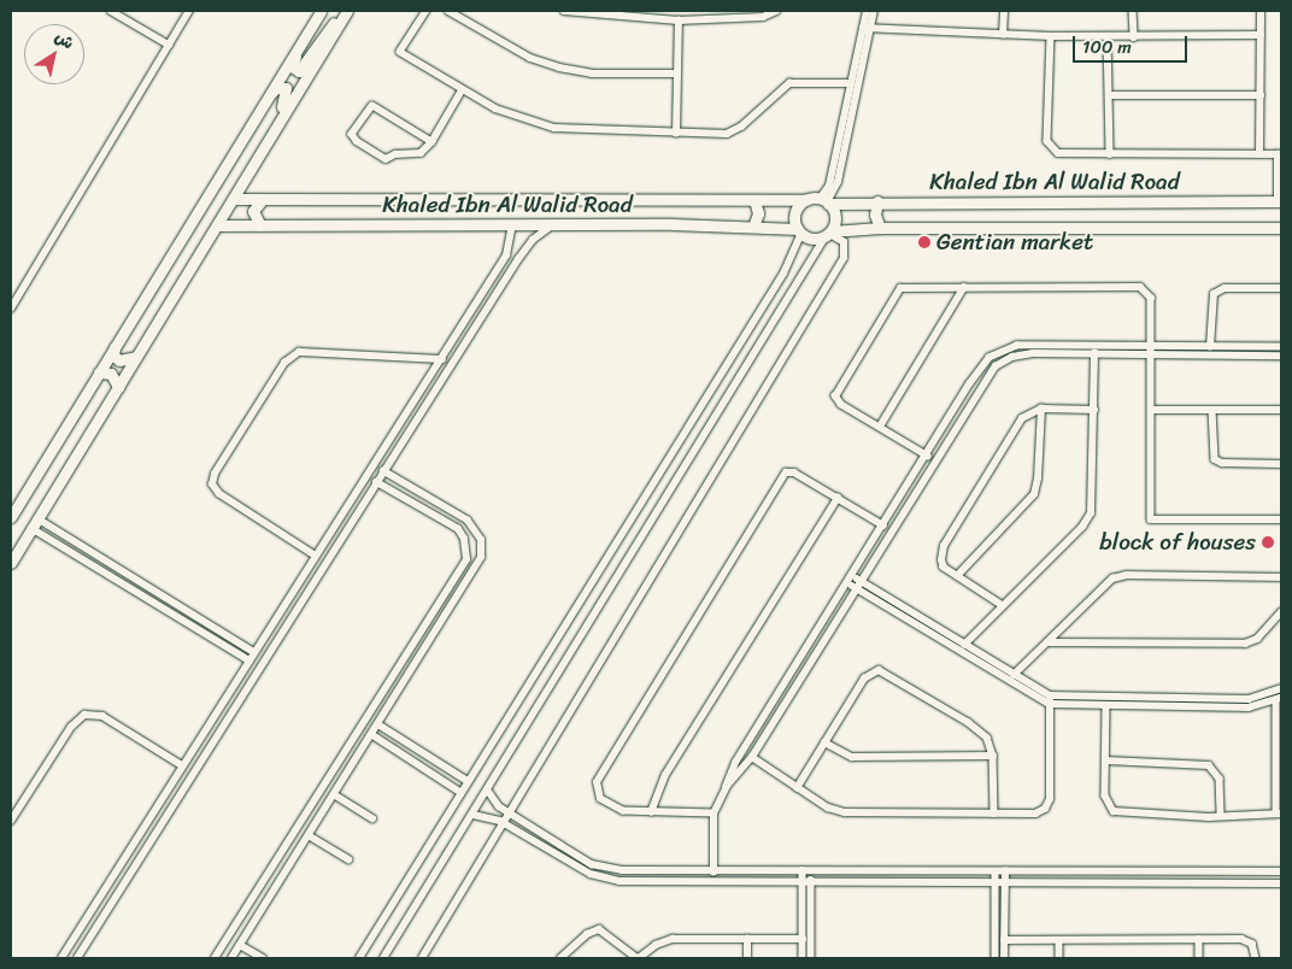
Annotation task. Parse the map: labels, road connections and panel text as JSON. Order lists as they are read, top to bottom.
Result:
{
  "streets": {
    "street": ["Khaled Ibn Al Walid Road"]
  },
  "places": ["Gentian market", "block of houses"],
  "scale_bar": "100 m",
  "north": "top right"
}
